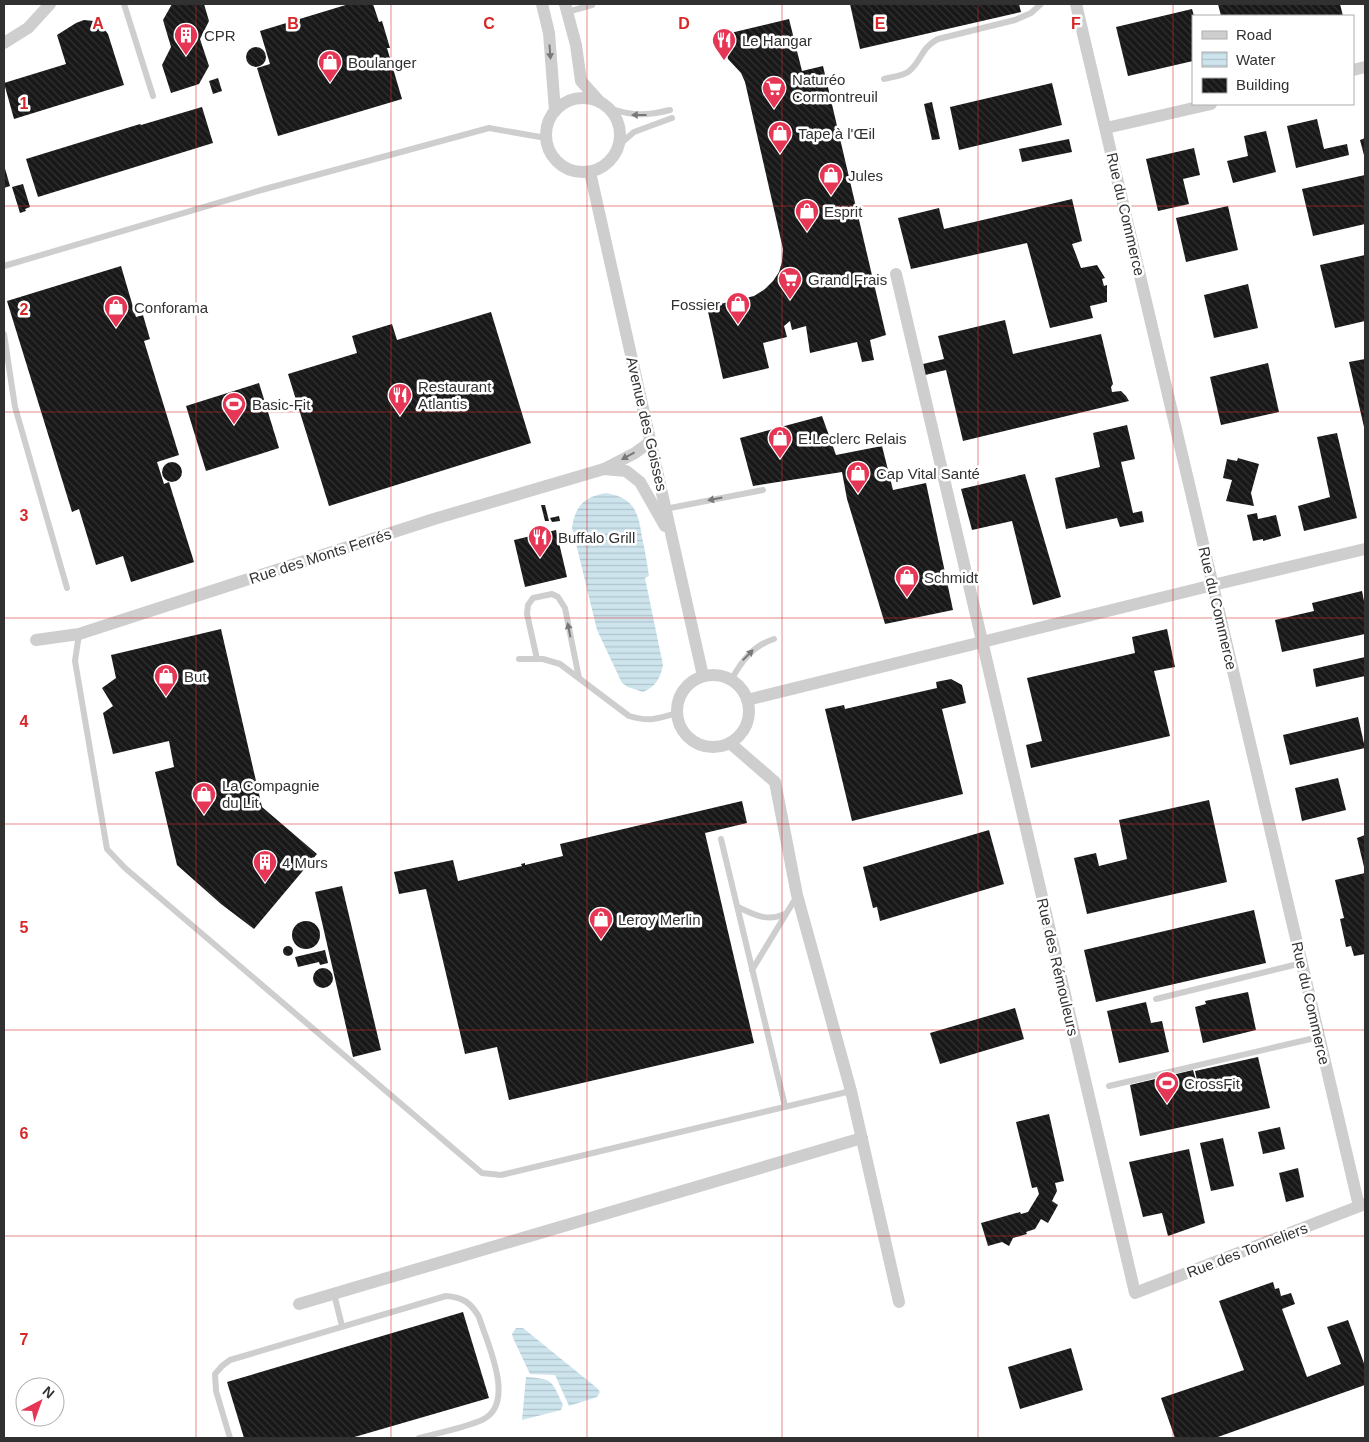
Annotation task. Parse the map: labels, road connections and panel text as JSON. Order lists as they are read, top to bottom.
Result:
{
  "streets": {
    "street": [
      "Rue du Commerce",
      "Avenue des Goisses",
      "Rue des Monts Ferrés",
      "Rue des Rémouleurs",
      "Rue des Tonneliers"
    ]
  },
  "crossings": [
    ["Rue du Commerce", "Rue des Tonneliers"],
    ["Avenue des Goisses", "Rue des Monts Ferrés"],
    ["Rue des Rémouleurs", "Rue des Tonneliers"]
  ],
  "places": {
    "building": ["CPR", "4 Murs"],
    "restaurant": ["Le Hangar", "Restaurant Atlantis", "Buffalo Grill"],
    "shop": [
      "Boulanger",
      "Tape à l'Œil",
      "Jules",
      "Esprit",
      "Fossier",
      "Conforama",
      "E.Leclerc Relais",
      "Cap Vital Santé",
      "Schmidt",
      "But",
      "La Compagnie du Lit",
      "Leroy Merlin"
    ],
    "supermarket": ["Naturéo Cormontreuil", "Grand Frais"],
    "sports": ["Basic-Fit", "CrossFit"]
  },
  "legend": ["Road", "Water", "Building"],
  "north": "top right",
  "grid": {
    "columns": [
      "A",
      "B",
      "C",
      "D",
      "E",
      "F"
    ],
    "rows": [
      "1",
      "2",
      "3",
      "4",
      "5",
      "6",
      "7"
    ]
  }
}
